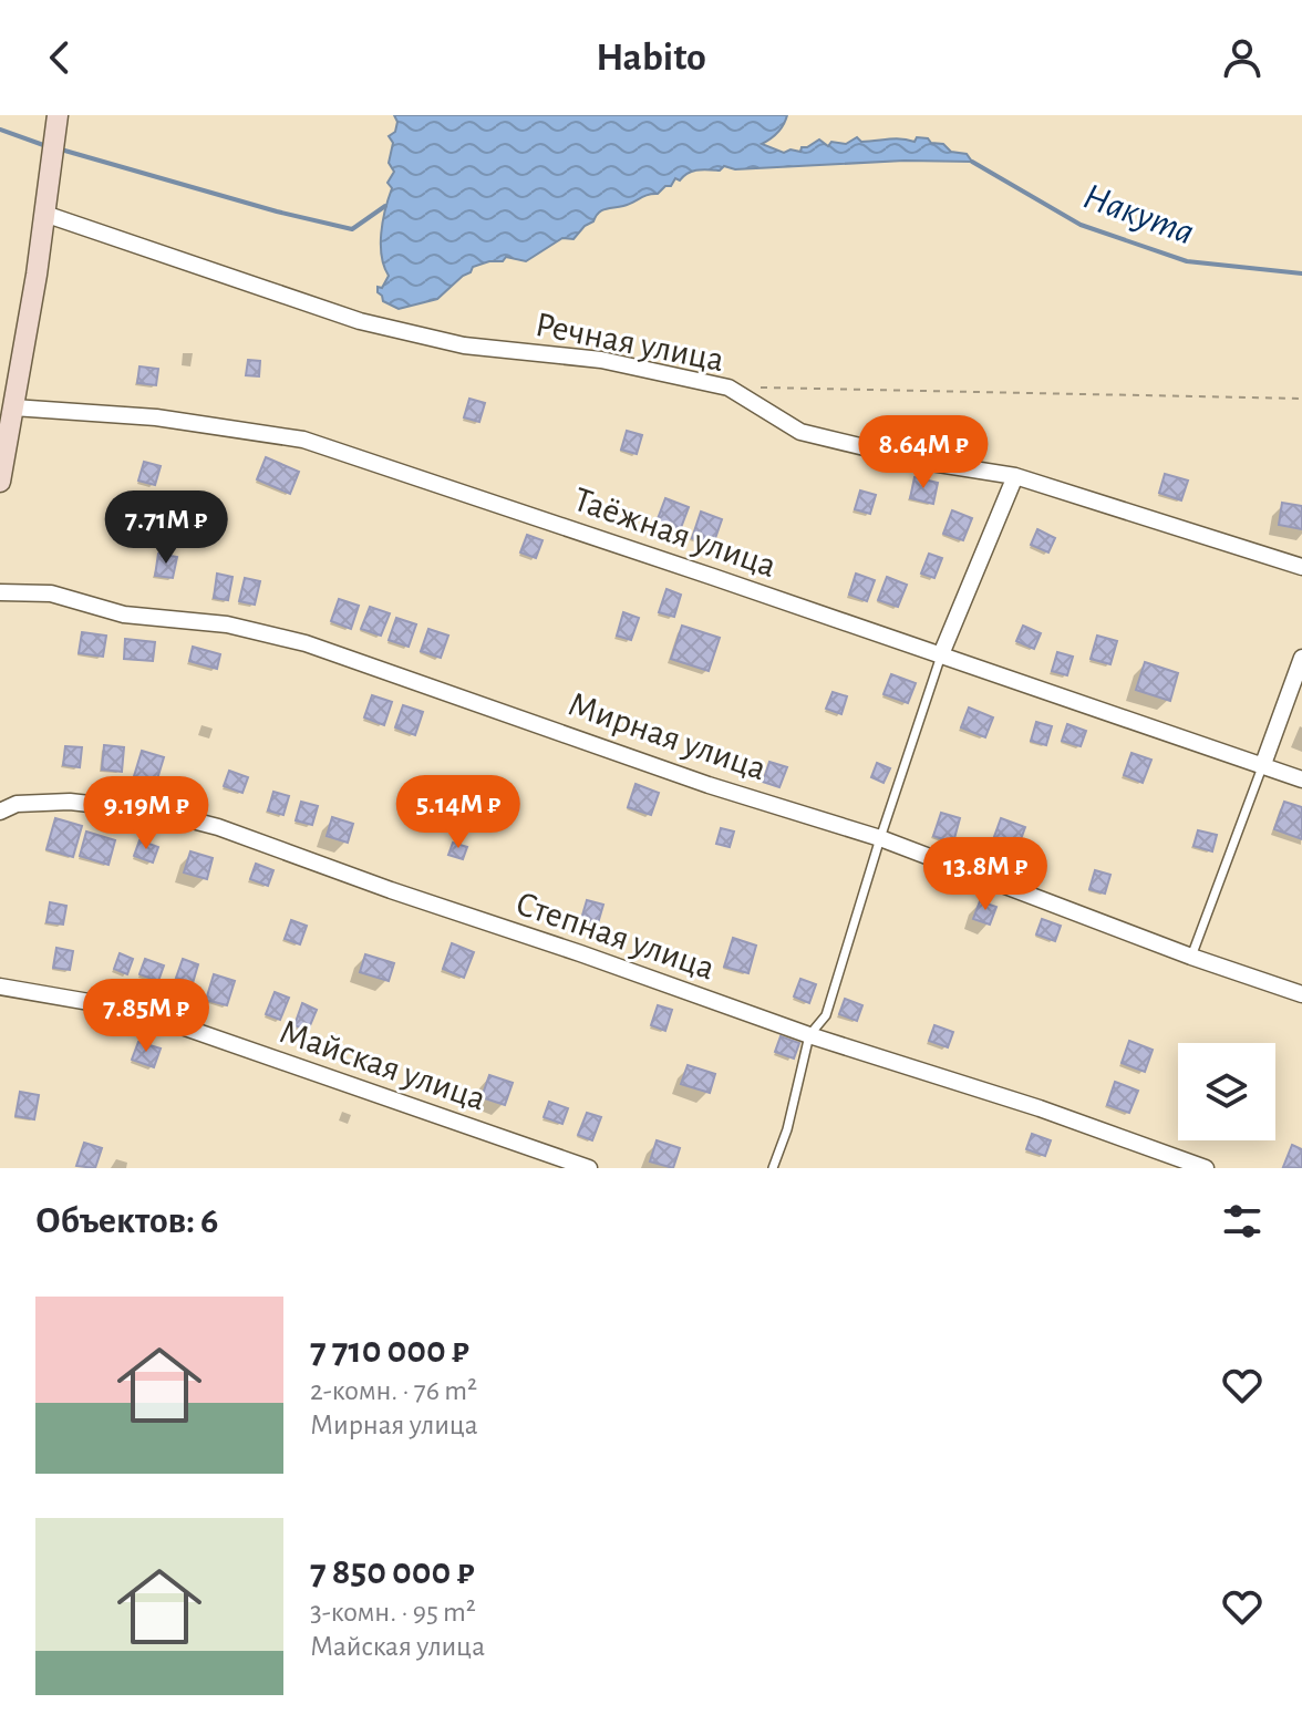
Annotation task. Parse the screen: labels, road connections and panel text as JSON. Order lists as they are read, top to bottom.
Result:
{
  "streets": {
    "street": [
      "Речная улица",
      "Таёжная улица",
      "Мирная улица",
      "Степная улица",
      "Майская улица"
    ]
  },
  "water": ["Накута"],
  "page": {
    "header": "Habito",
    "price": [
      "8.64M ₽",
      "7.71M ₽",
      "5.14M ₽",
      "9.19M ₽",
      "13.8M ₽",
      "7.85M ₽"
    ],
    "heading": "Объектов: 6",
    "list": [
      {
        "name": "7 710 000 ₽",
        "note": "2-комн. · 76 m² · Мирная улица"
      },
      {
        "name": "7 850 000 ₽",
        "note": "3-комн. · 95 m² · Майская улица"
      }
    ]
  }
}
